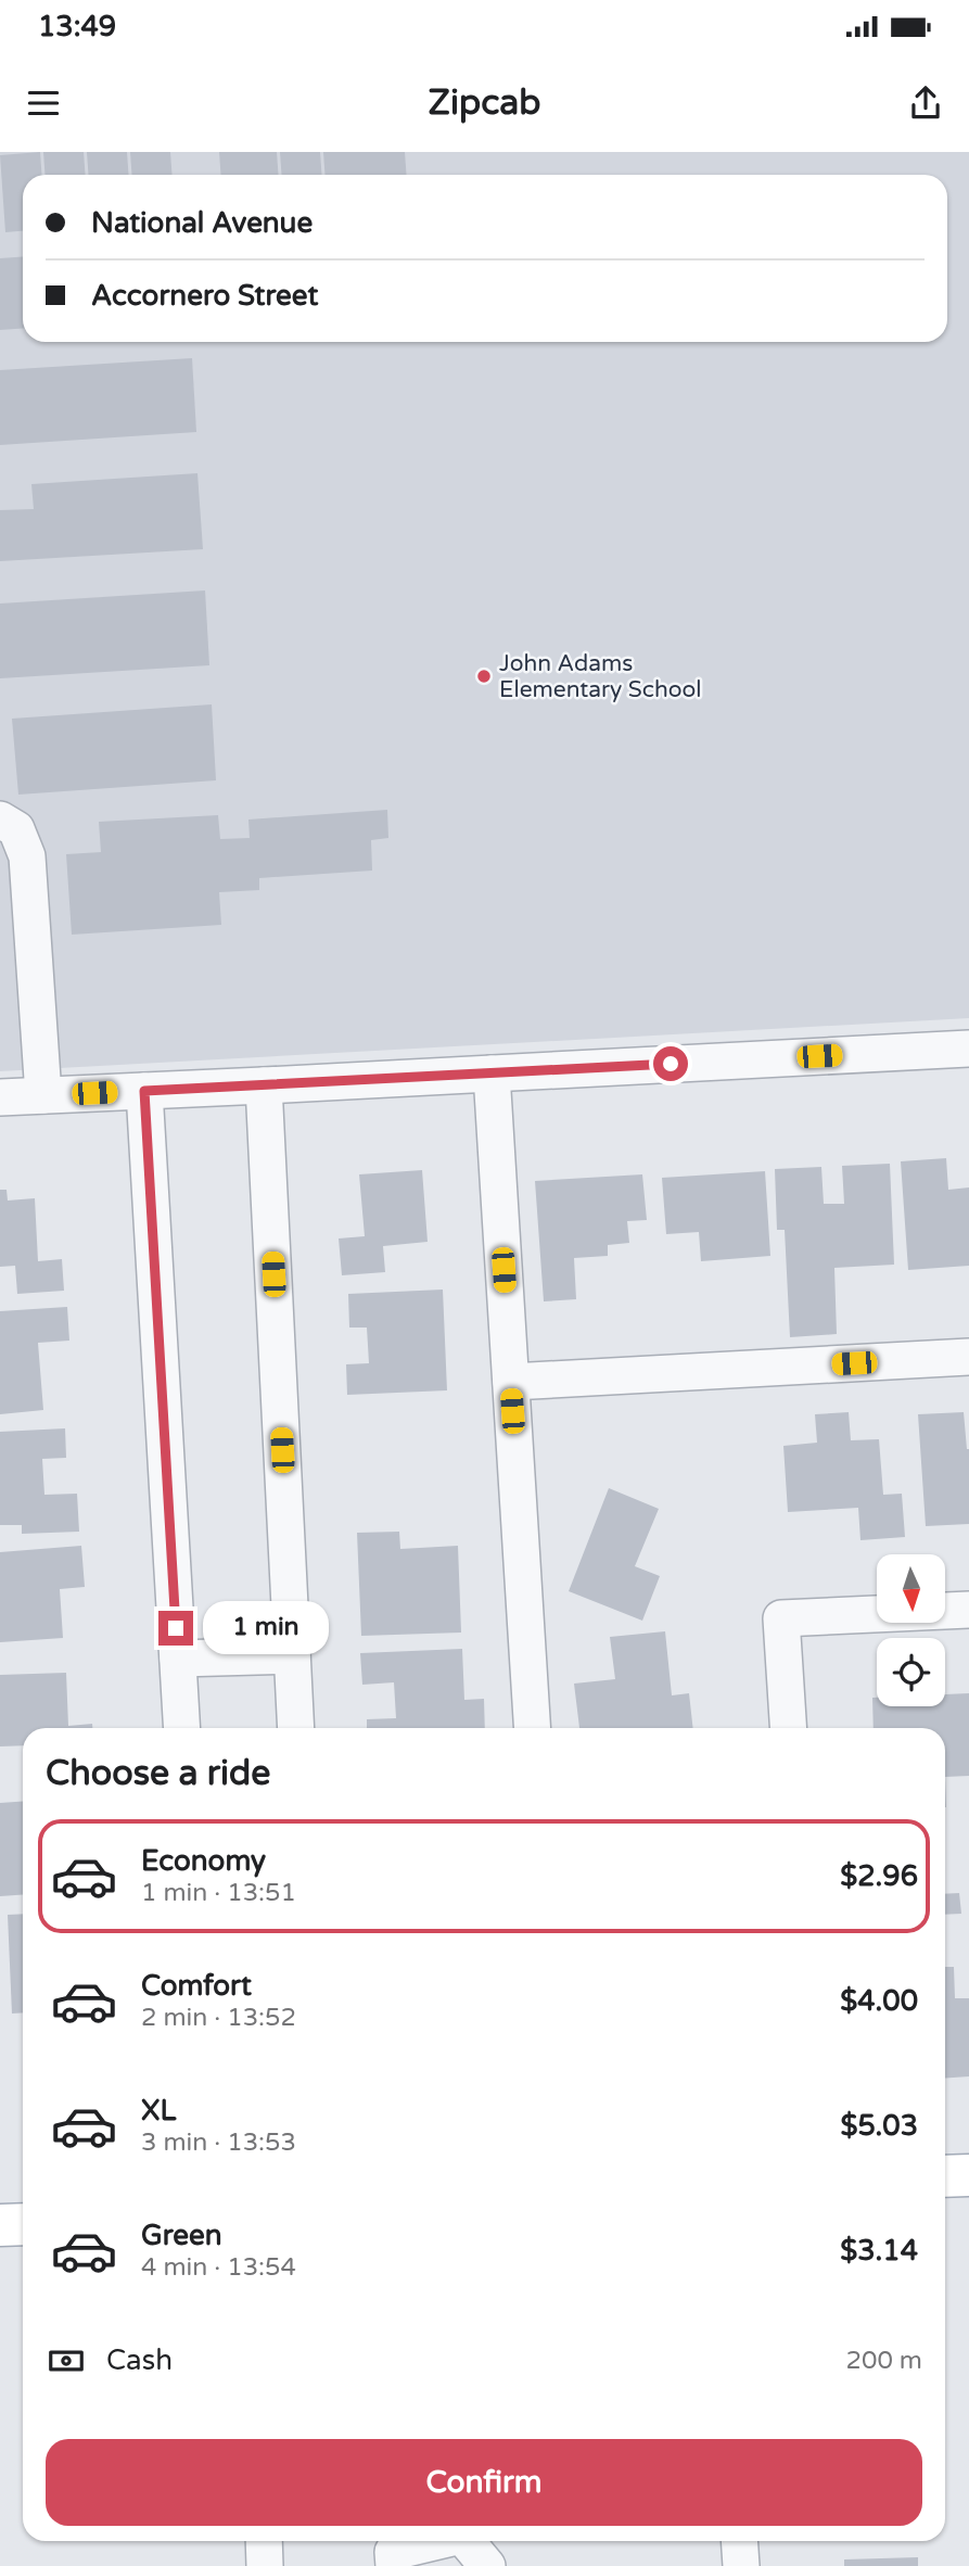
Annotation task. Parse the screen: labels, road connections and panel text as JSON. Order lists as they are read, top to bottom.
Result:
{
  "places": ["John Adams Elementary School"],
  "north": "bottom",
  "page": {
    "status": "13:49",
    "header": "Zipcab",
    "banner": ["National Avenue", "Accornero Street"],
    "bubble": "1 min",
    "heading": "Choose a ride",
    "list": [
      {
        "name": "Economy",
        "note": "1 min · 13:51",
        "value": "$2.96"
      },
      {
        "name": "Comfort",
        "note": "2 min · 13:52",
        "value": "$4.00"
      },
      {
        "name": "XL",
        "note": "3 min · 13:53",
        "value": "$5.03"
      },
      {
        "name": "Green",
        "note": "4 min · 13:54",
        "value": "$3.14"
      }
    ],
    "pay": ["Cash", "200 m"],
    "buttons": "Confirm"
  }
}
